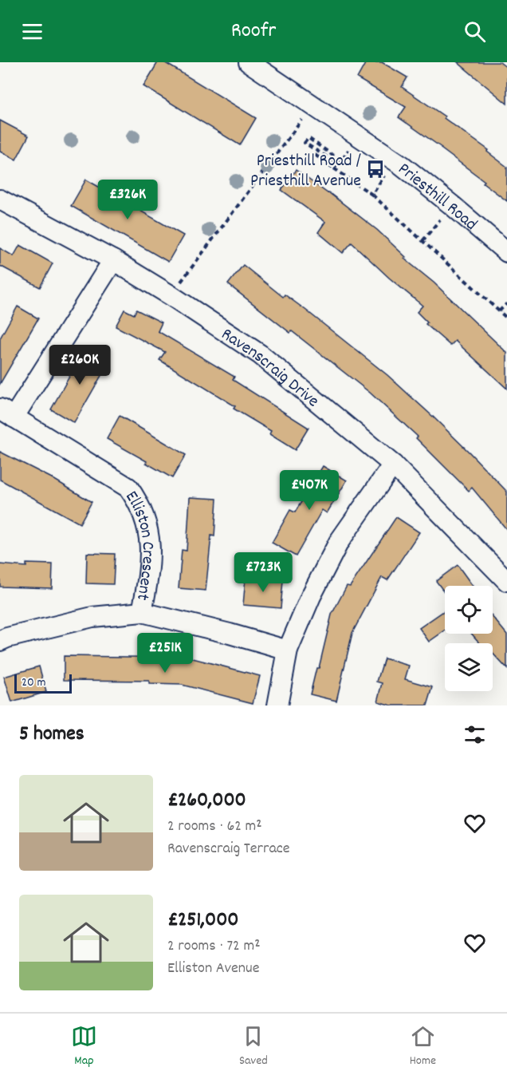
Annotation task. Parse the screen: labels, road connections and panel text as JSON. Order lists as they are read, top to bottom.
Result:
{
  "streets": {
    "street": ["Priesthill Road", "Ravenscraig Drive", "Elliston Crescent"]
  },
  "places": {
    "bus stop": ["Priesthill Road / Priesthill Avenue"]
  },
  "scale_bar": "20 m",
  "page": {
    "header": "Roofr",
    "price": [
      "£326K",
      "£260K",
      "£407K",
      "£723K",
      "£251K"
    ],
    "scale": "20 m",
    "heading": "5 homes",
    "list": [
      {
        "name": "£260,000",
        "note": "2 rooms · 62 m² · Ravenscraig Terrace"
      },
      {
        "name": "£251,000",
        "note": "2 rooms · 72 m² · Elliston Avenue"
      }
    ],
    "tabs": ["Map", "Saved", "Home"]
  }
}
